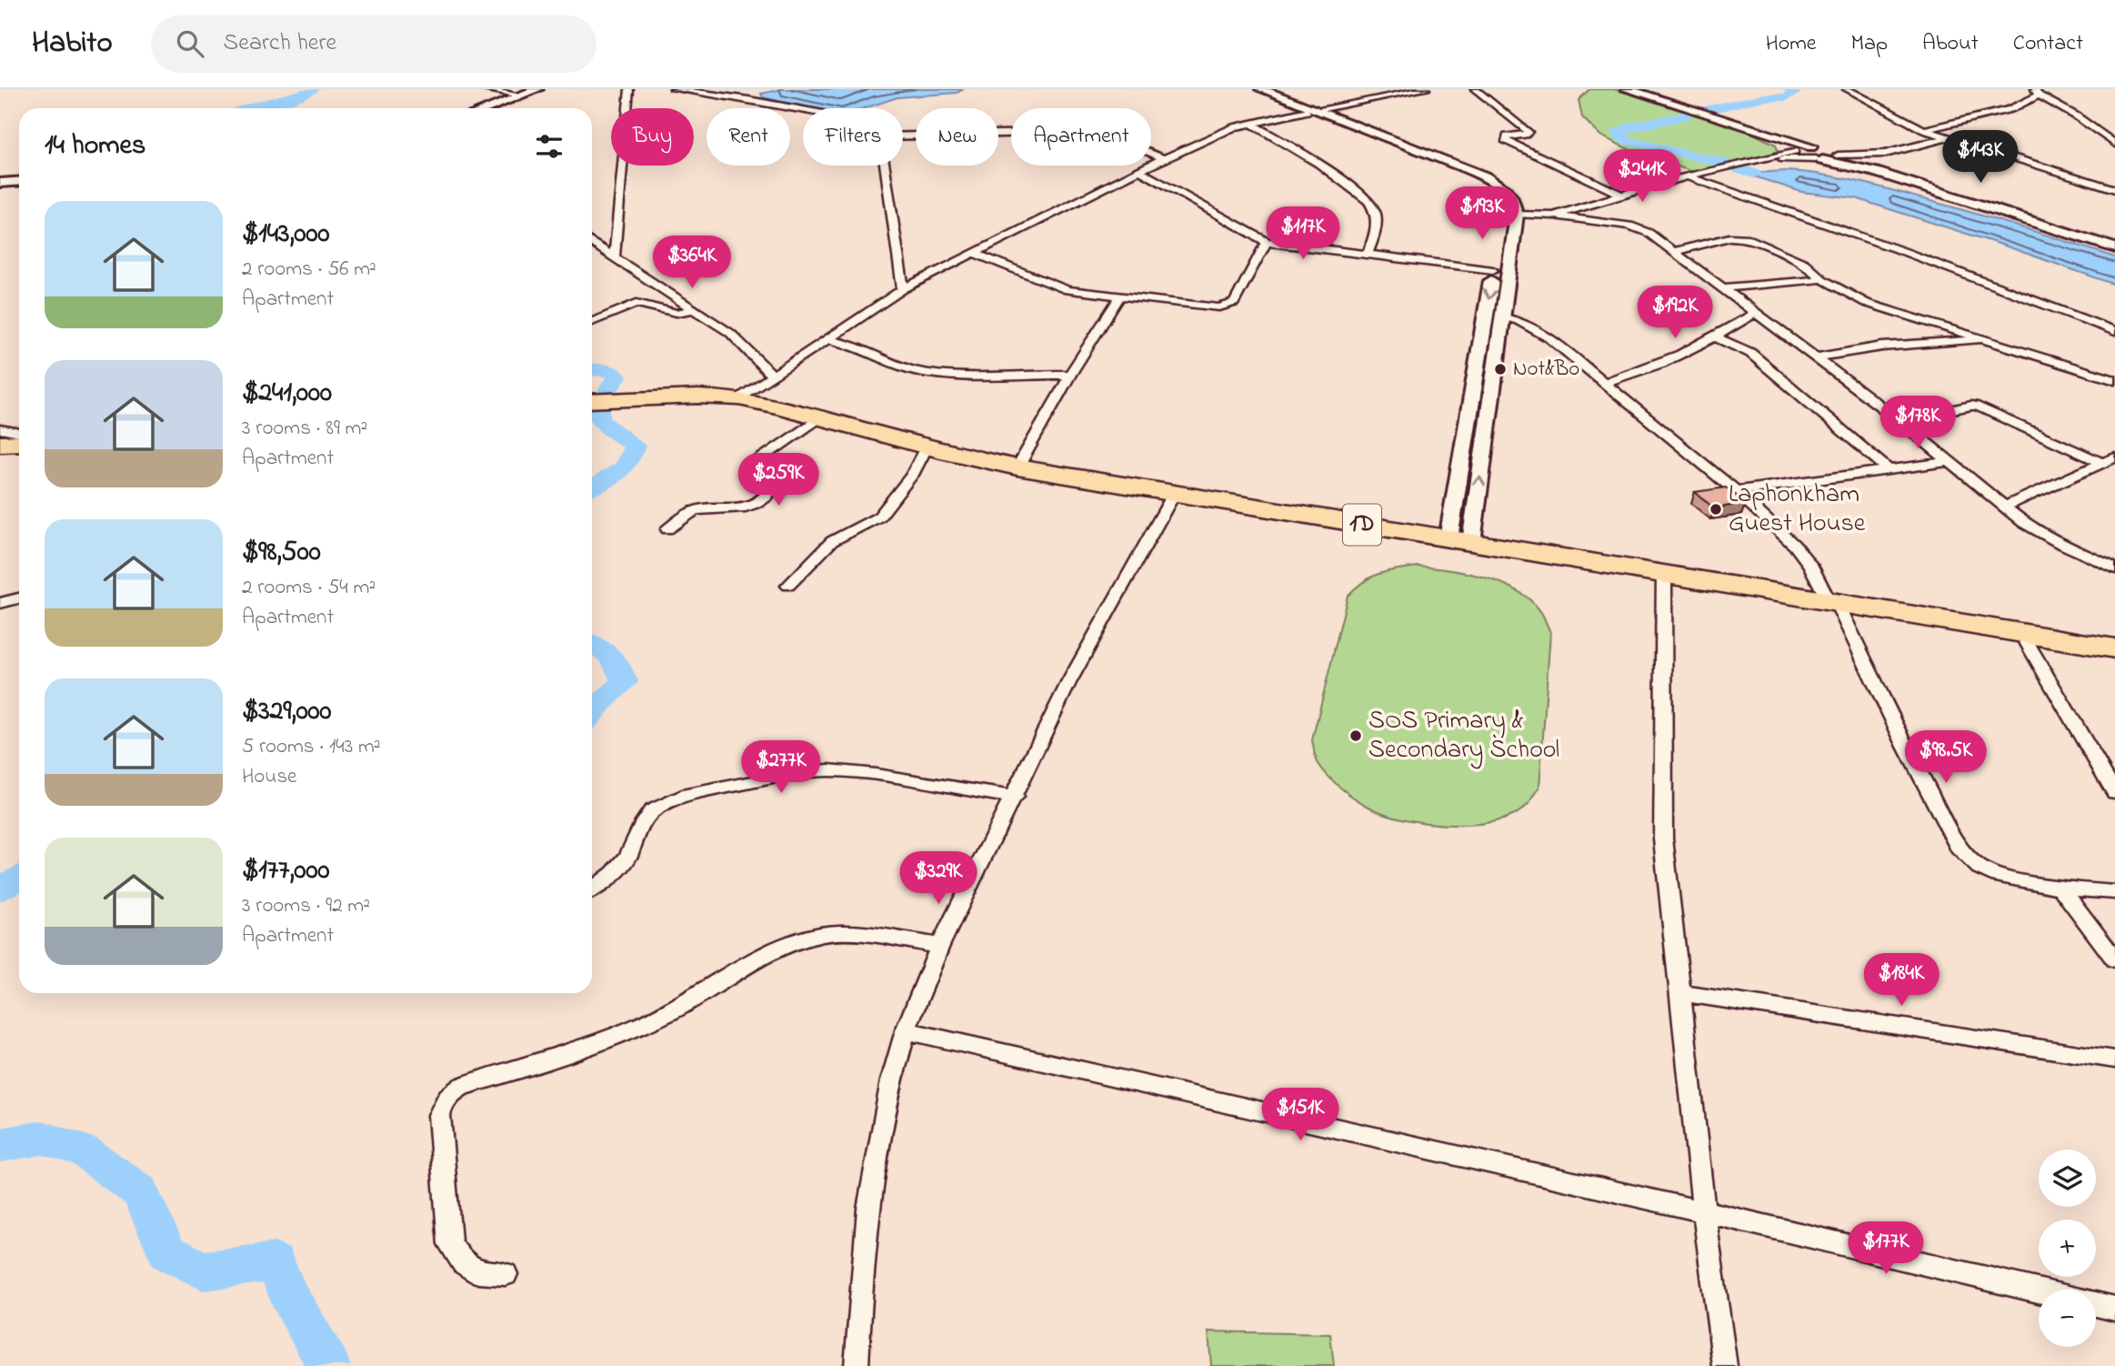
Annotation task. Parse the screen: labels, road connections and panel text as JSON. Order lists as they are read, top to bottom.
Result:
{
  "streets": {
    "highway": ["1D"]
  },
  "places": ["Not&Bo", "Laphonkham Guest House", "SOS Primary & Secondary School"],
  "page": {
    "header": "Habito",
    "search": "Search here",
    "nav": [
      "Home",
      "Map",
      "About",
      "Contact"
    ],
    "chip": [
      "Buy",
      "Rent",
      "Filters",
      "New",
      "Apartment"
    ],
    "heading": "14 homes",
    "price": [
      "$143K",
      "$241K",
      "$193K",
      "$117K",
      "$364K",
      "$192K",
      "$178K",
      "$259K",
      "$98.5K",
      "$277K",
      "$329K",
      "$184K",
      "$151K",
      "$177K"
    ],
    "list": [
      {
        "name": "$143,000",
        "note": "2 rooms · 56 m² · Apartment"
      },
      {
        "name": "$241,000",
        "note": "3 rooms · 89 m² · Apartment"
      },
      {
        "name": "$98,500",
        "note": "2 rooms · 54 m² · Apartment"
      },
      {
        "name": "$329,000",
        "note": "5 rooms · 143 m² · House"
      },
      {
        "name": "$177,000",
        "note": "3 rooms · 92 m² · Apartment"
      }
    ],
    "map_buttons": ["+", "−"]
  }
}
